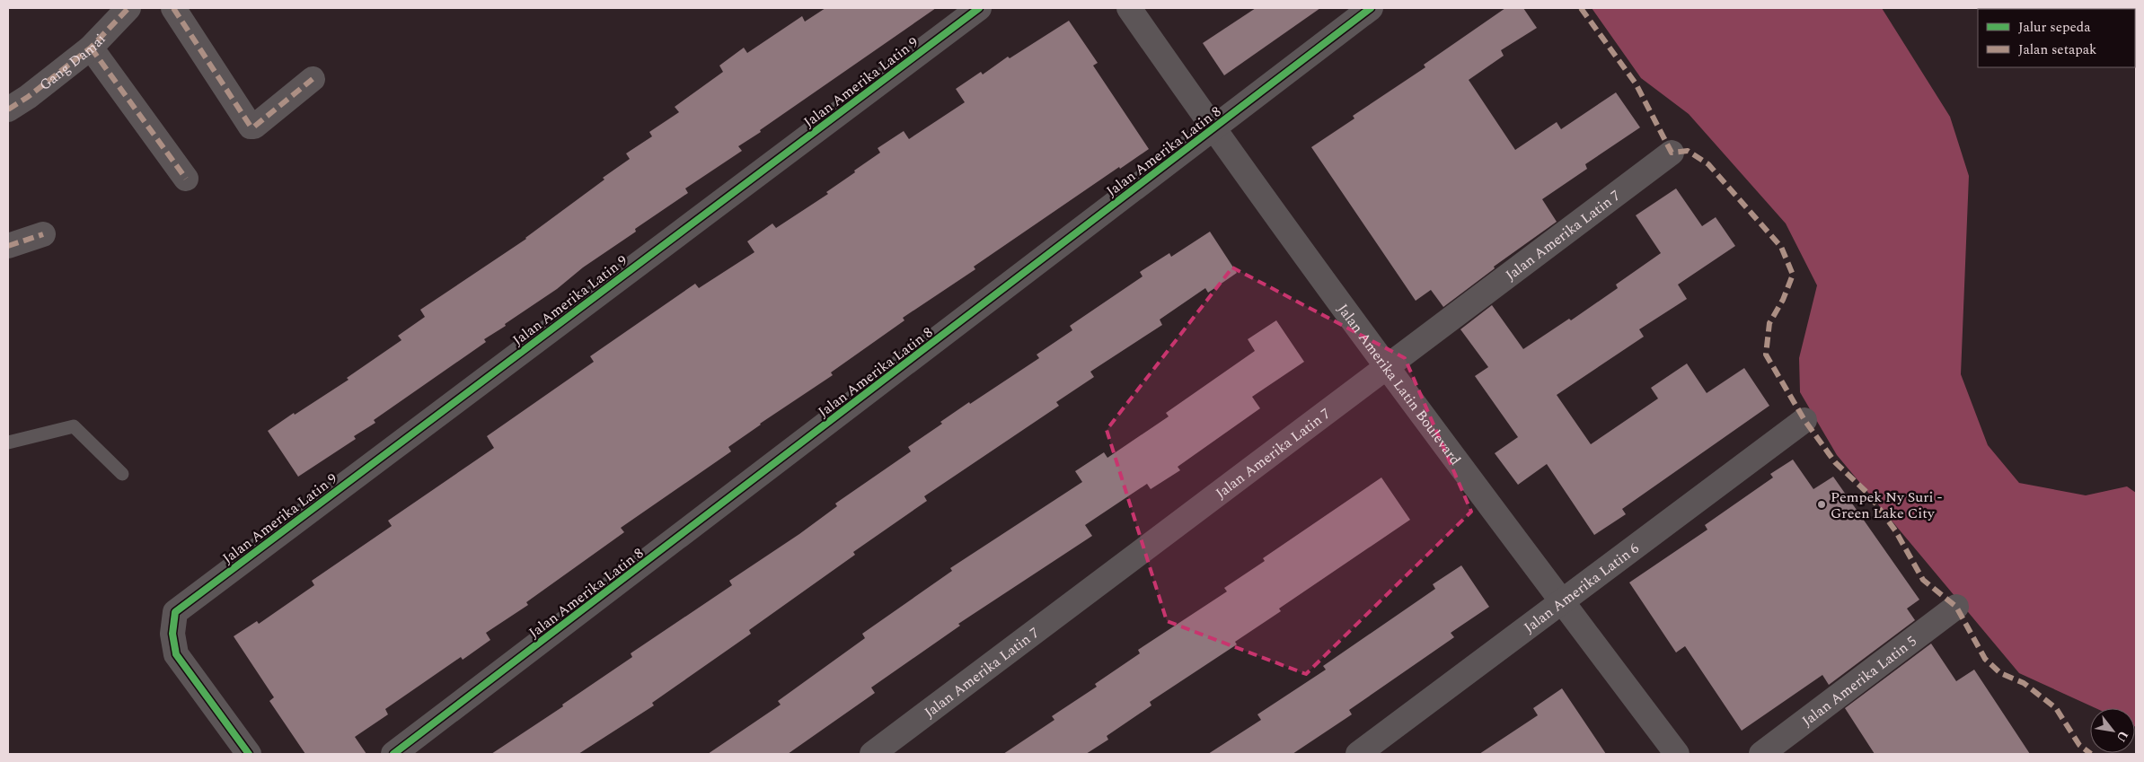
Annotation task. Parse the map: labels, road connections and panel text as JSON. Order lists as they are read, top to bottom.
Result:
{
  "streets": {
    "street": [
      "Gang Damai",
      "Jalan Amerika Latin 9",
      "Jalan Amerika Latin 8",
      "Jalan Amerika Latin 7",
      "Jalan Amerika Latin Boulevard",
      "Jalan Amerika Latin 6",
      "Jalan Amerika Latin 5"
    ]
  },
  "crossings": [
    ["Jalan Amerika Latin 8", "Jalan Amerika Latin Boulevard"],
    ["Jalan Amerika Latin 7", "Jalan Amerika Latin Boulevard"],
    ["Jalan Amerika Latin Boulevard", "Jalan Amerika Latin 6"]
  ],
  "places": ["Pempek Ny Suri - Green Lake City"],
  "legend": ["Jalur sepeda", "Jalan setapak"],
  "north": "bottom right"
}
